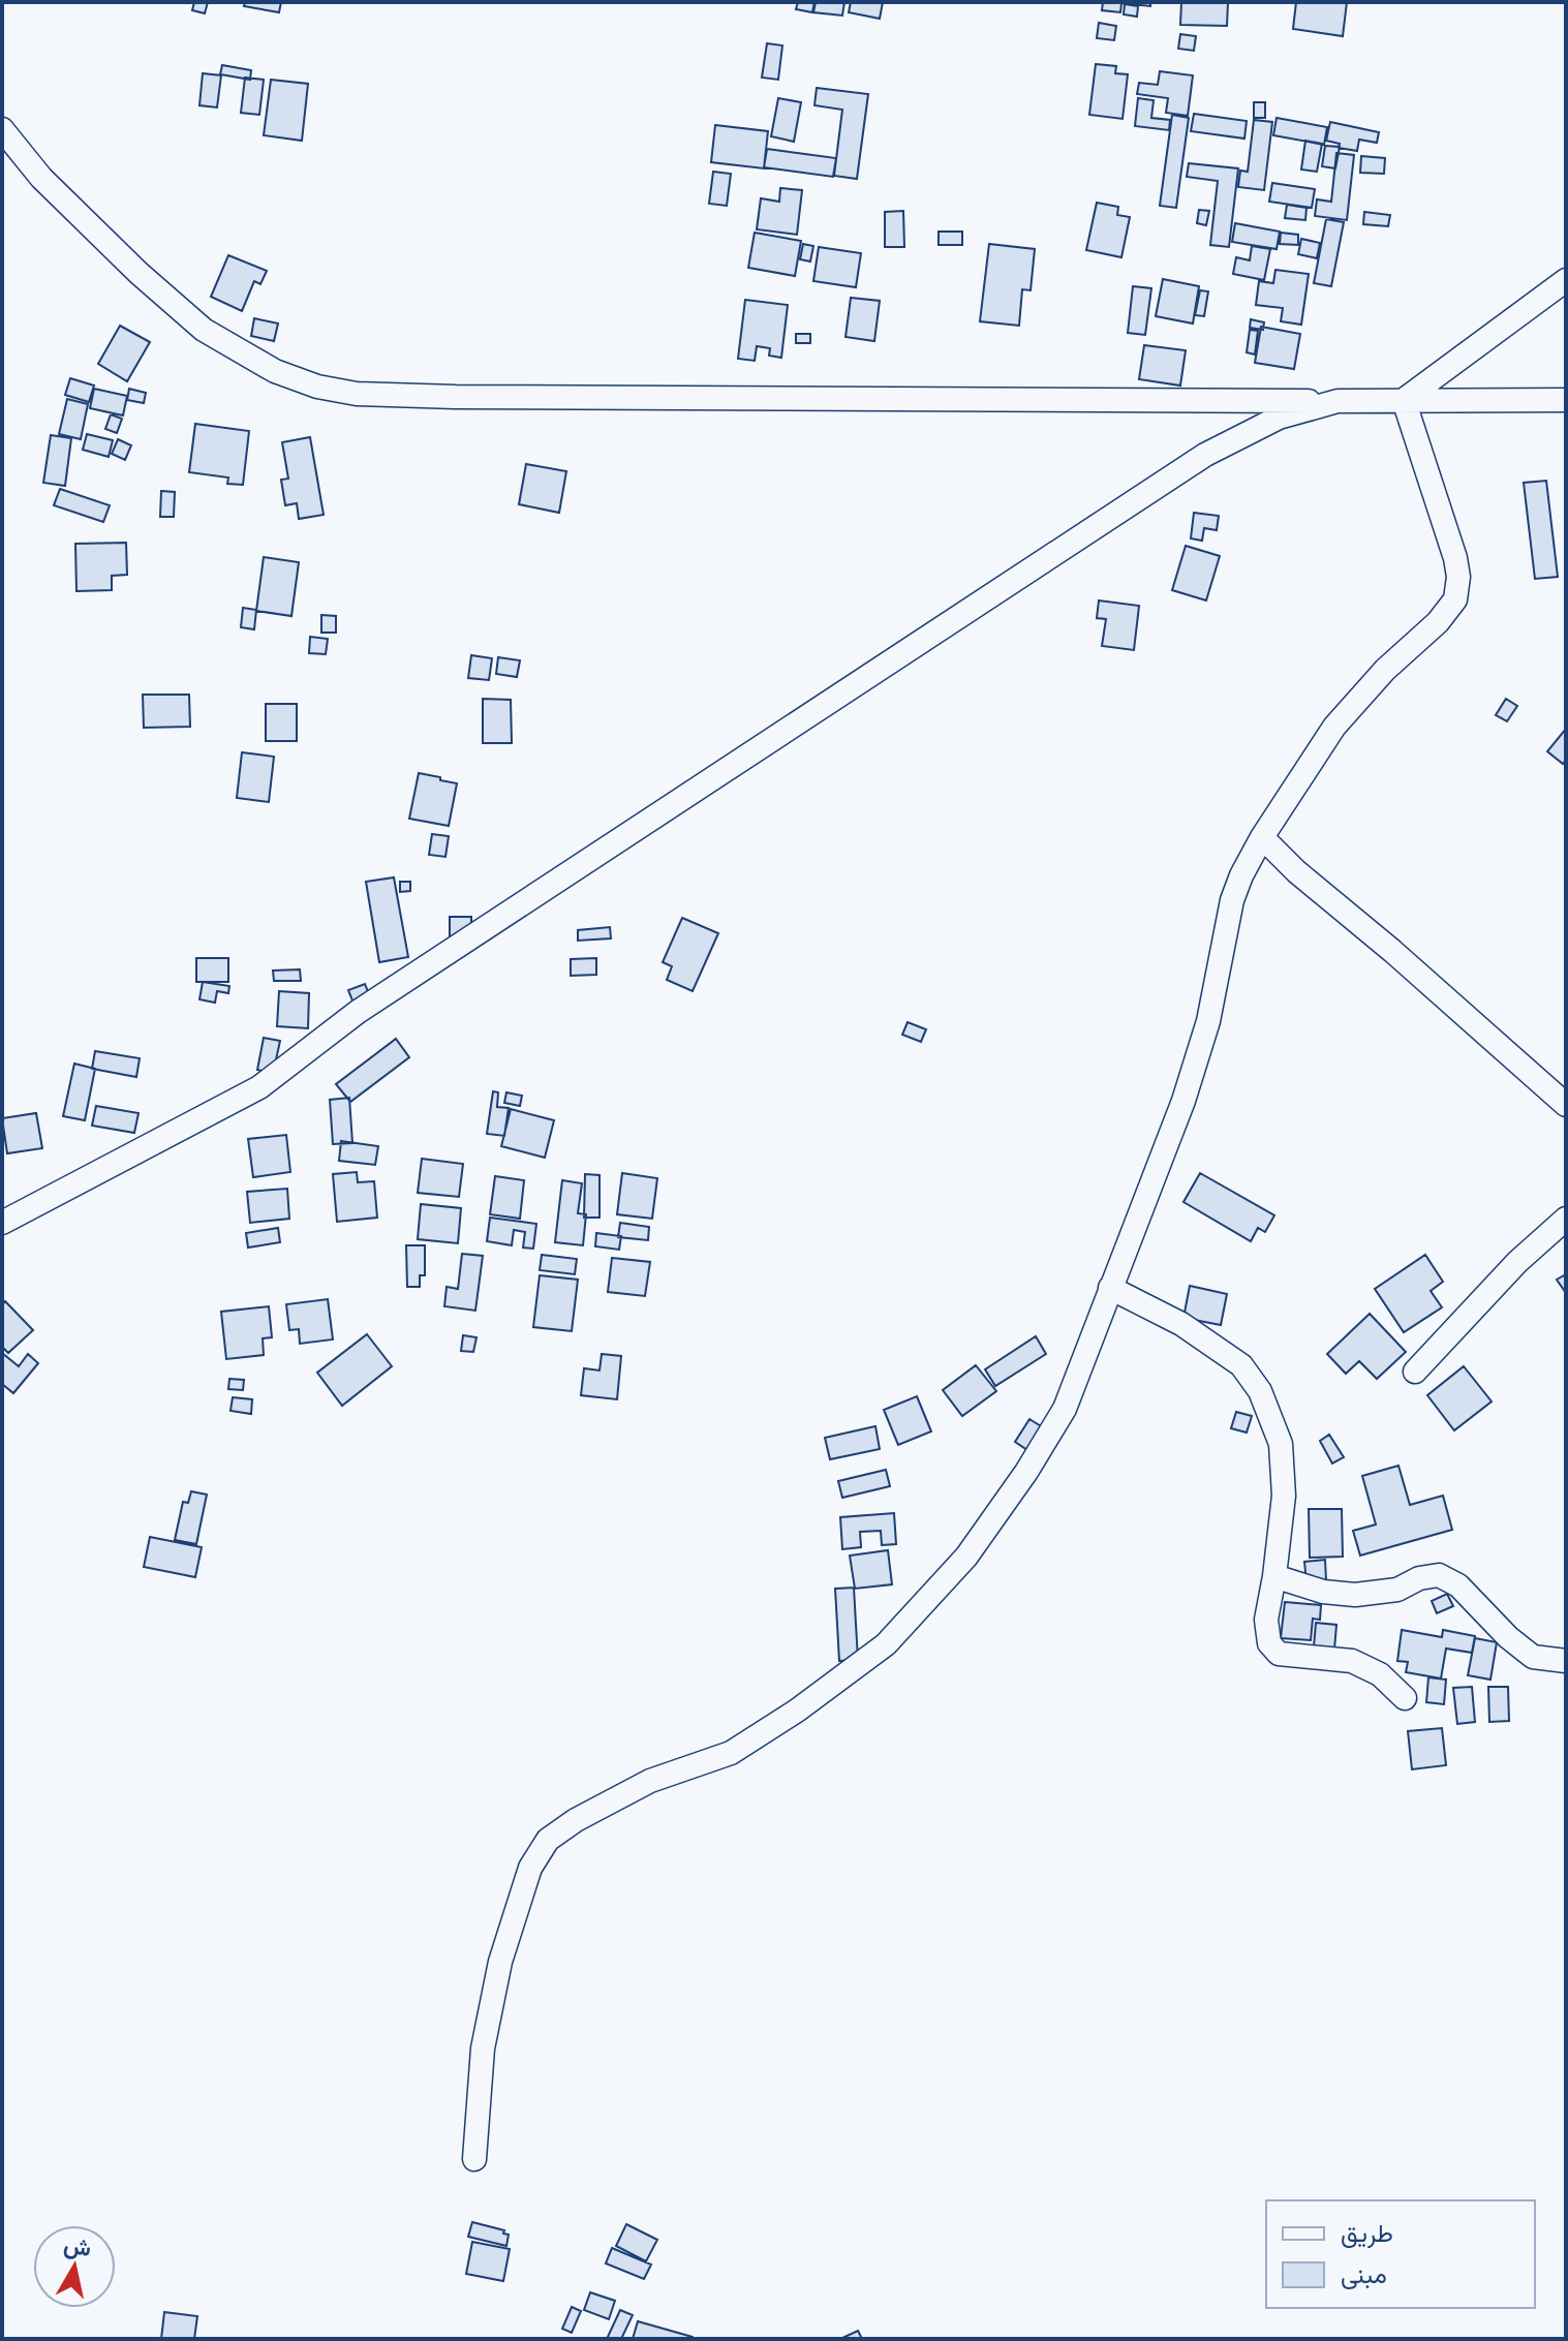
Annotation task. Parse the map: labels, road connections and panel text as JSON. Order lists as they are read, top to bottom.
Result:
{
  "legend": ["طريق", "مبنى"],
  "north": "top"
}
